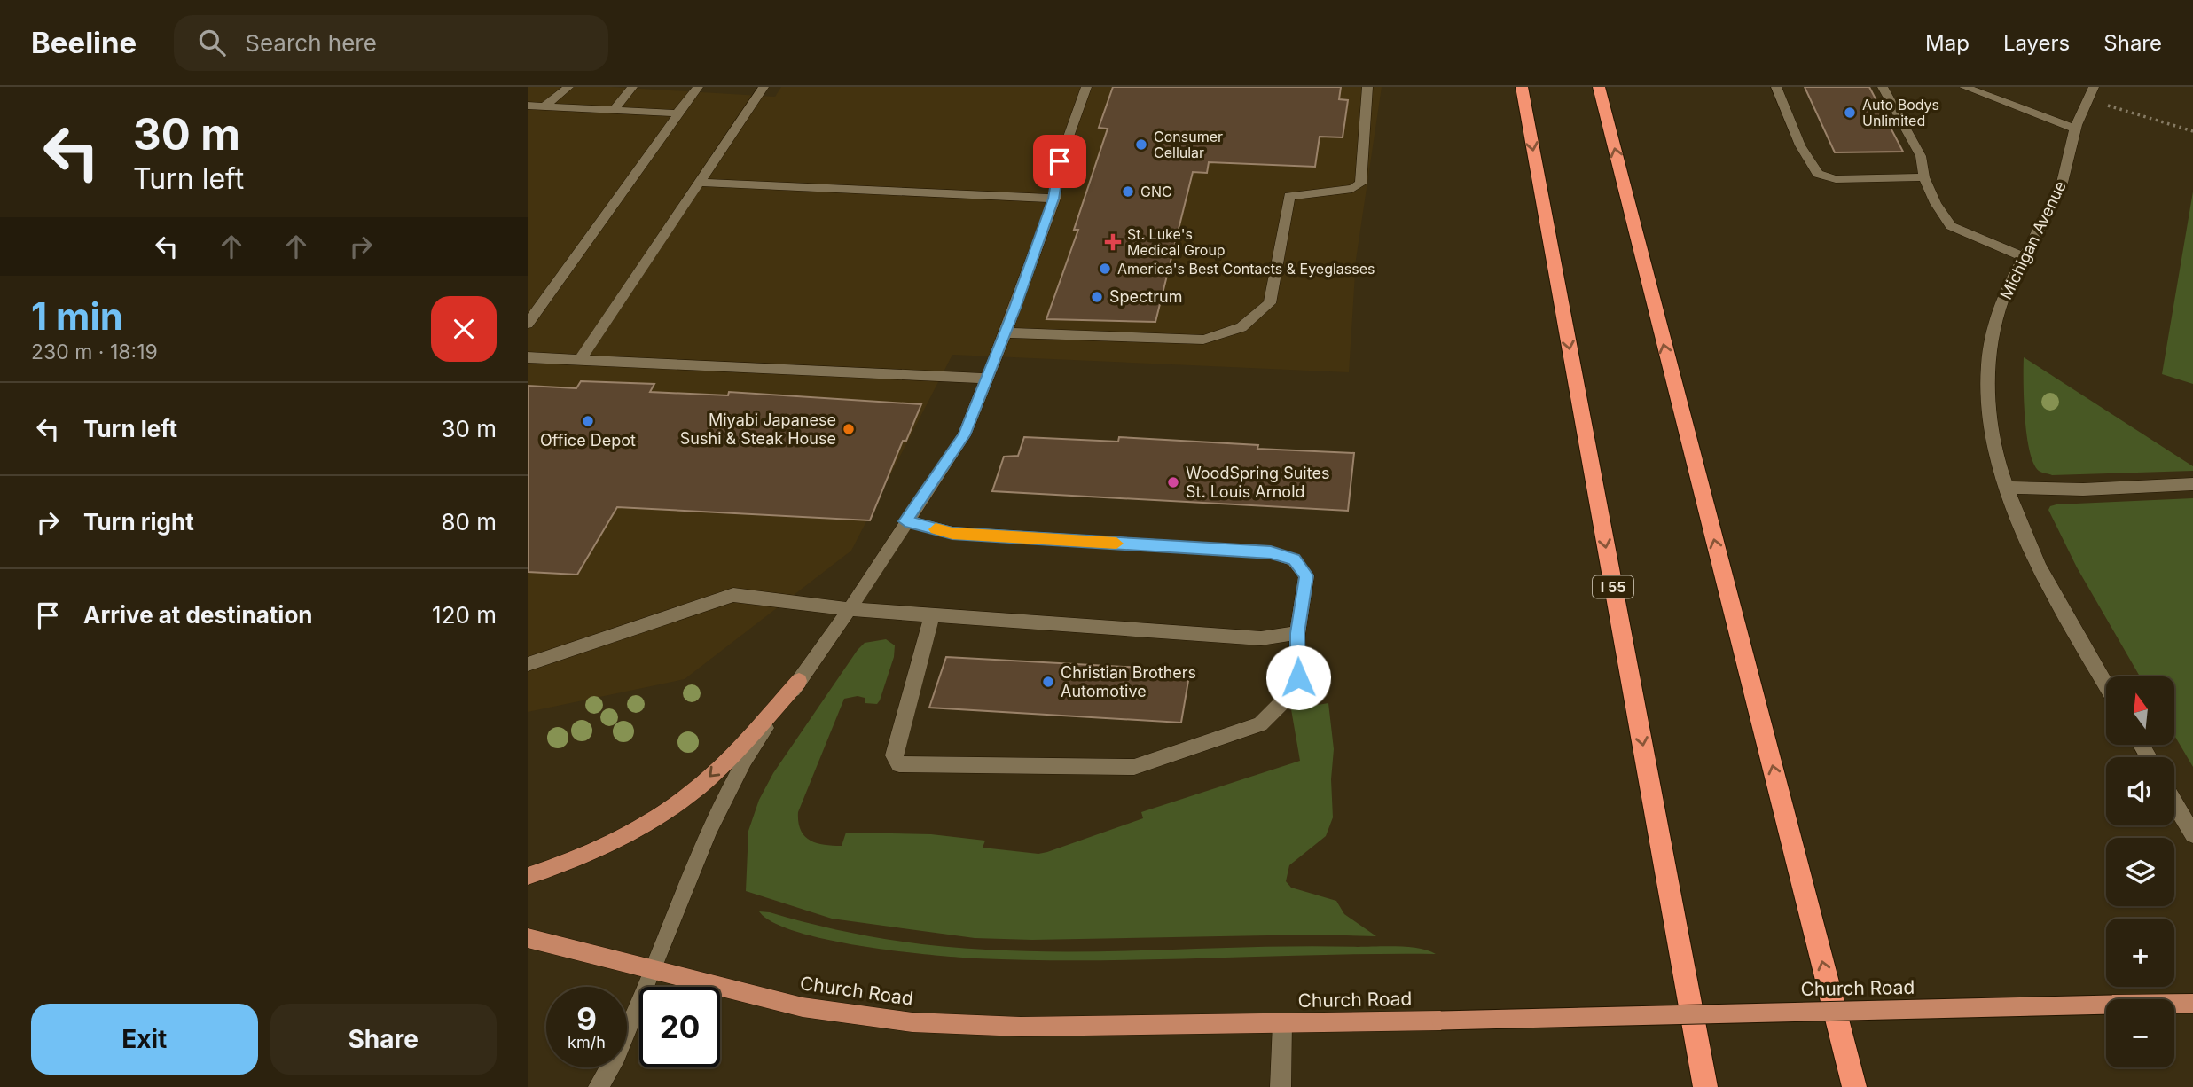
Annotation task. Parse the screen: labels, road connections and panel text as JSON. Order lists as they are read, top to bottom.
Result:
{
  "streets": {
    "highway": ["I 55"],
    "main road": ["Church Road"],
    "street": ["Michigan Avenue"]
  },
  "places": {
    "other": [
      "Auto Bodys Unlimited",
      "Consumer Cellular",
      "GNC",
      "America's Best Contacts & Eyeglasses",
      "Spectrum",
      "Office Depot",
      "Miyabi Japanese Sushi & Steak House",
      "WoodSpring Suites St. Louis Arnold",
      "Christian Brothers Automotive"
    ],
    "health": ["St. Luke's Medical Group"]
  },
  "north": "top",
  "page": {
    "header": "Beeline",
    "search": "Search here",
    "nav": ["Map", "Layers", "Share"],
    "turn": ["30 m", "Turn left"],
    "heading": ["1 min", "230 m · 18:19"],
    "list": [
      {
        "name": "Turn left",
        "value": "30 m"
      },
      {
        "name": "Turn right",
        "value": "80 m"
      },
      {
        "name": "Arrive at destination",
        "value": "120 m"
      }
    ],
    "map_buttons": ["+", "−"],
    "speed": "9 km/h",
    "limit": "20",
    "buttons": ["Exit", "Share"]
  }
}
